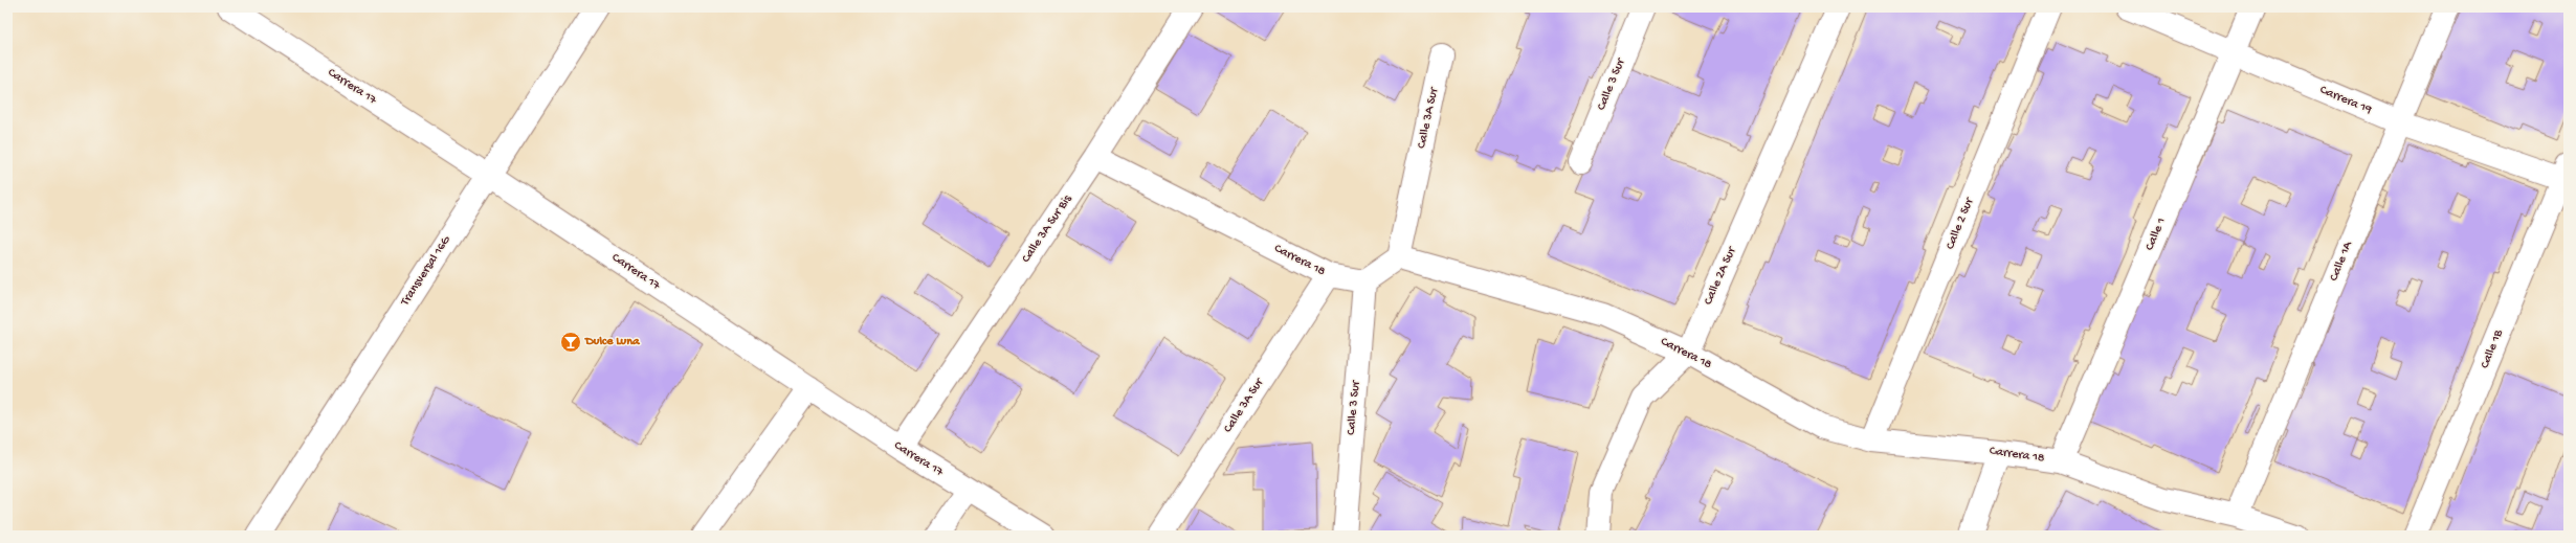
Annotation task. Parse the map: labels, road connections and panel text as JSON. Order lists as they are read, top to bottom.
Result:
{
  "streets": {
    "street": [
      "Calle 3 Sur",
      "Carrera 17",
      "Carrera 19",
      "Calle 3A Sur",
      "Calle 2 Sur",
      "Calle 3A Sur Bis",
      "Calle 1",
      "Carrera 18",
      "Calle 1A",
      "Transversal 16G",
      "Calle 2A Sur",
      "Calle 1B"
    ]
  },
  "crossings": [
    ["Calle 3 Sur", "Carrera 18"],
    ["Carrera 17", "Calle 3A Sur Bis"],
    ["Carrera 17", "Transversal 16G"],
    ["Carrera 19", "Calle 1"],
    ["Carrera 19", "Calle 1A"],
    ["Carrera 19", "Calle 1B"],
    ["Calle 3A Sur", "Carrera 18"],
    ["Calle 2 Sur", "Carrera 18"],
    ["Calle 3A Sur Bis", "Carrera 18"],
    ["Calle 1", "Carrera 18"],
    ["Carrera 18", "Calle 1A"],
    ["Carrera 18", "Calle 2A Sur"]
  ],
  "places": {
    "bar": ["Dulce Luna"]
  }
}
